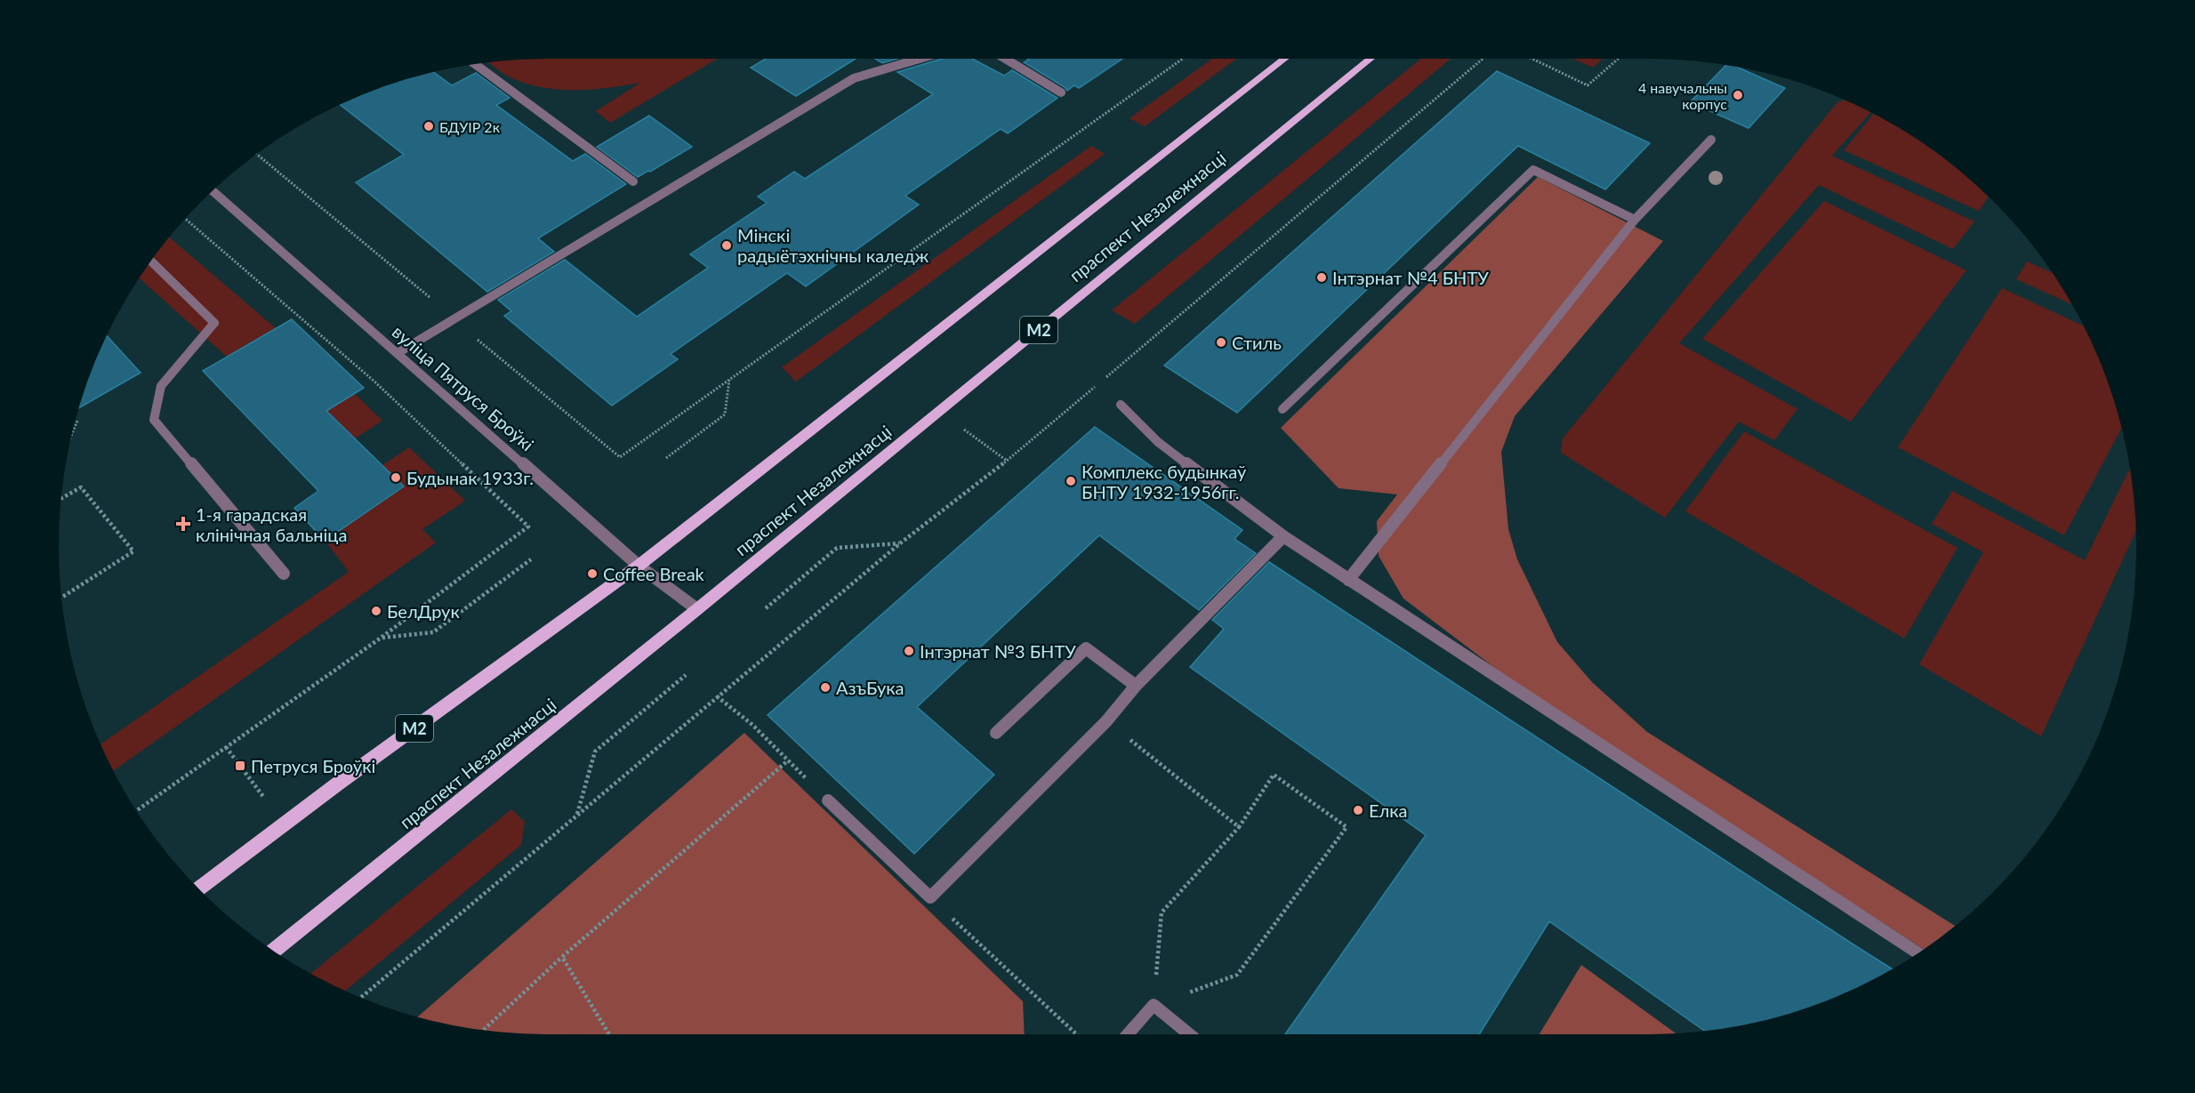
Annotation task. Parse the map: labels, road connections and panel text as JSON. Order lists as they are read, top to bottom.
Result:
{
  "streets": {
    "main road": ["праспект Незалежнасці", "М2"],
    "street": ["вуліца Пятруся Броўкі"]
  },
  "crossings": [
    ["праспект Незалежнасці", "вуліца Пятруся Броўкі"],
    ["М2", "вуліца Пятруся Броўкі"]
  ],
  "places": {
    "other": [
      "4 навучальны корпус",
      "БДУІР 2к",
      "Мінскі радыётэхнічны каледж",
      "Інтэрнат №4 БНТУ",
      "Стиль",
      "Будынак 1933г.",
      "Комплекс будынкаў БНТУ 1932-1956гг.",
      "Coffee Break",
      "БелДрук",
      "Інтэрнат №3 БНТУ",
      "АзъБука",
      "Елка"
    ],
    "health": ["1-я гарадская клінічная бальніца"],
    "transit": ["Петруся Броўкі"]
  }
}
